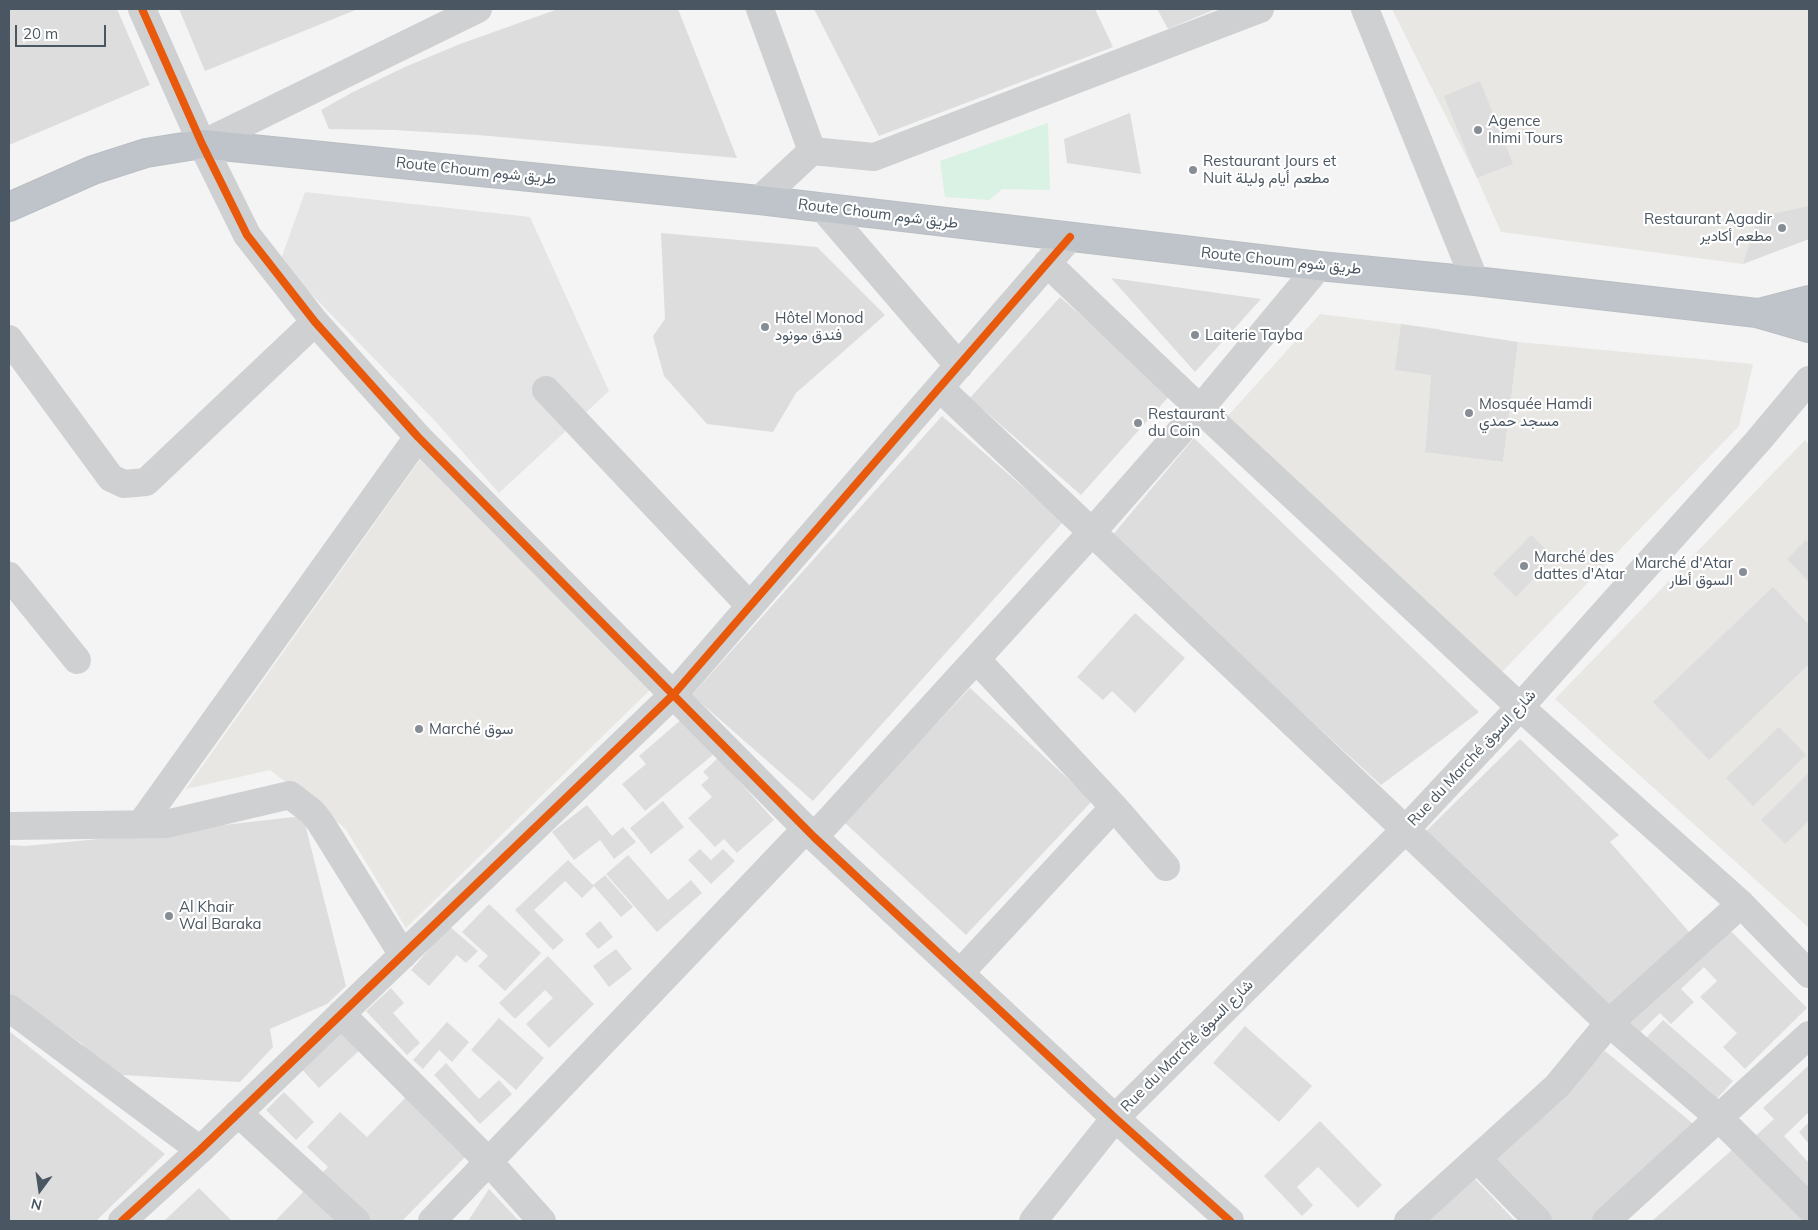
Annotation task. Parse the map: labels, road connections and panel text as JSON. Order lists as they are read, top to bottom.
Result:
{
  "streets": {
    "highway": ["Route Choum طريق شوم"],
    "street": ["Rue du Marché شارع السوق"]
  },
  "places": [
    "Agence Inimi Tours",
    "Restaurant Jours et Nuit مطعم أيام وليلة",
    "Restaurant Agadir مطعم أكادير",
    "Hôtel Monod فندق مونود",
    "Laiterie Tayba",
    "Mosquée Hamdi مسجد حمدي",
    "Restaurant du Coin",
    "Marché des dattes d'Atar",
    "Marché d'Atar السوق أطار",
    "Marché سوق",
    "Al Khair Wal Baraka"
  ],
  "scale_bar": "20 m",
  "north": "bottom"
}
